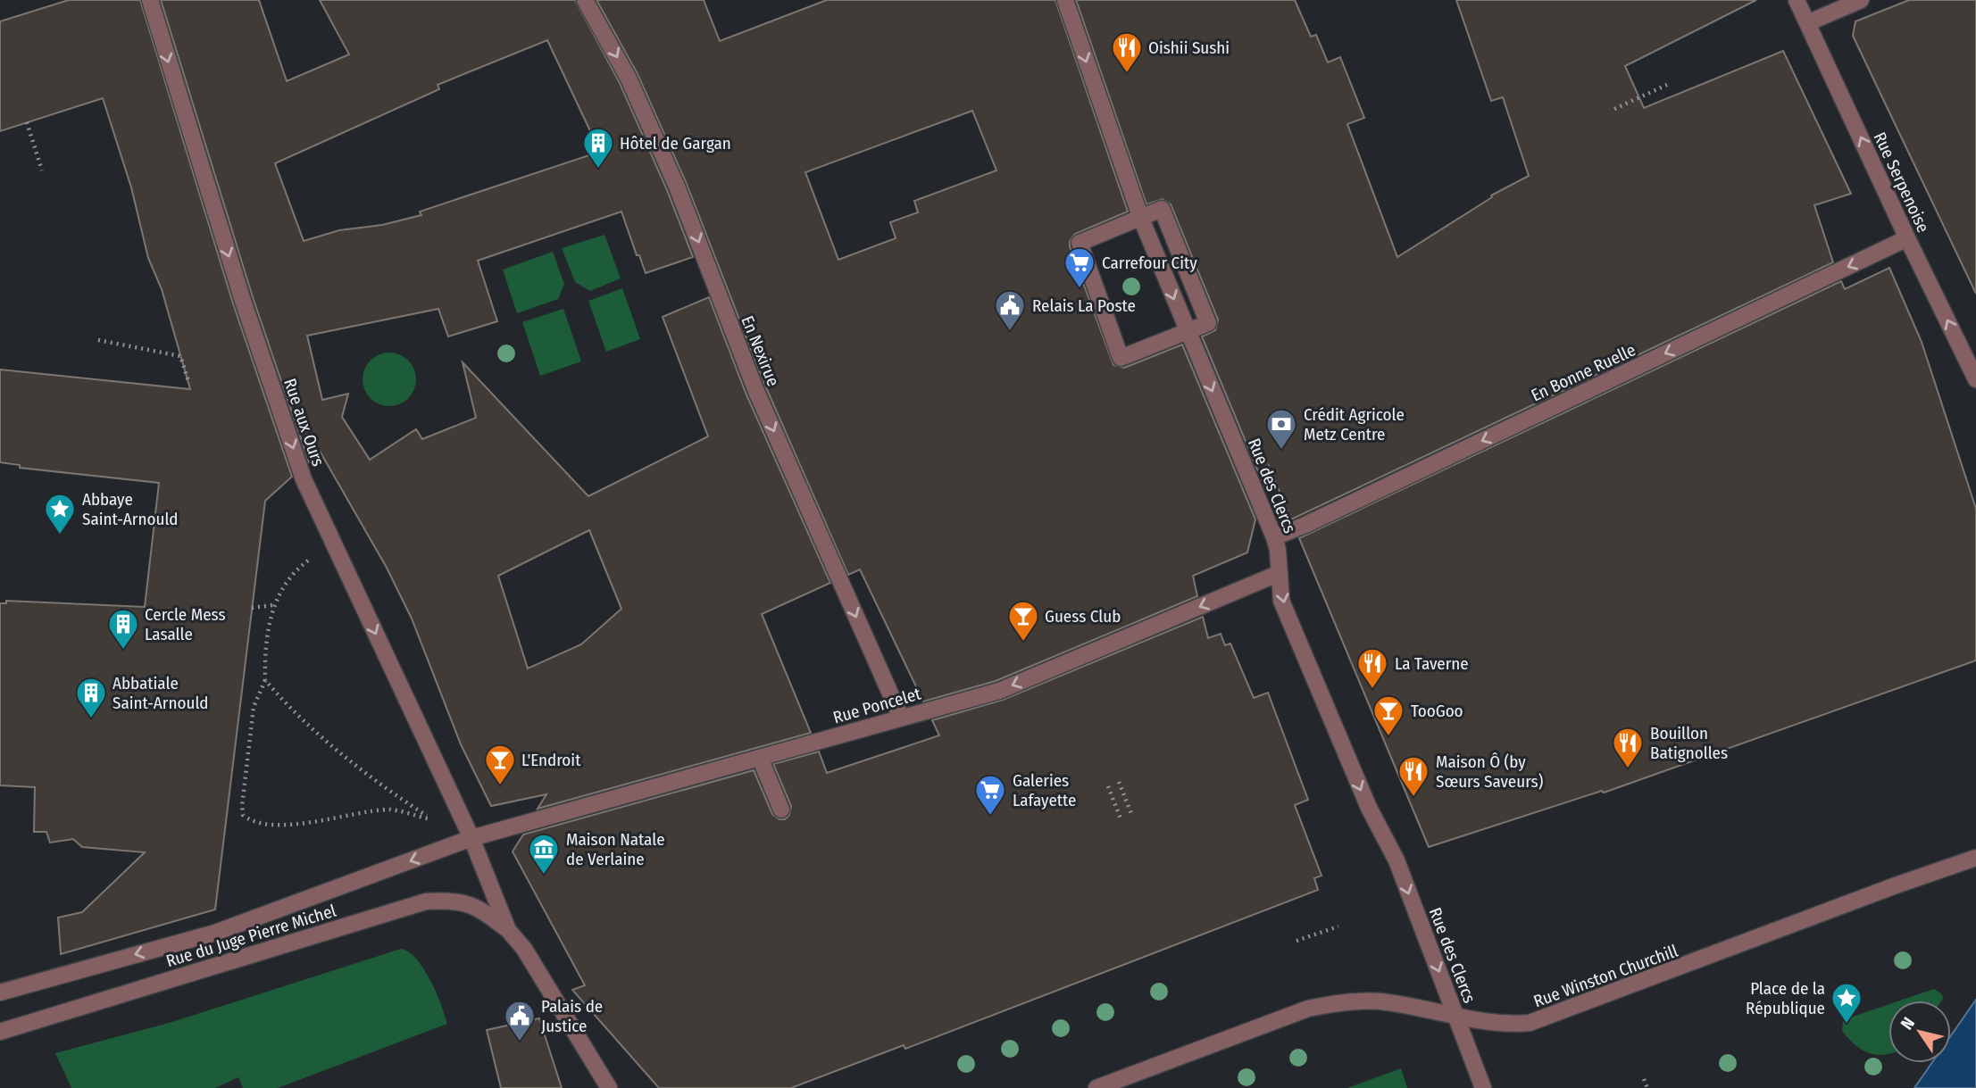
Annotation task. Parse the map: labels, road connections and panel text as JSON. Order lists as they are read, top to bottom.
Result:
{
  "streets": {
    "street": [
      "Rue Serpenoise",
      "En Nexirue",
      "En Bonne Ruelle",
      "Rue aux Ours",
      "Rue des Clercs",
      "Rue Poncelet",
      "Rue du Juge Pierre Michel",
      "Rue Winston Churchill"
    ]
  },
  "crossings": [
    ["Rue Serpenoise", "En Bonne Ruelle"],
    ["En Nexirue", "Rue Poncelet"],
    ["En Bonne Ruelle", "Rue des Clercs"],
    ["Rue aux Ours", "Rue Poncelet"],
    ["Rue aux Ours", "Rue du Juge Pierre Michel"],
    ["Rue des Clercs", "Rue Poncelet"],
    ["Rue des Clercs", "Rue Winston Churchill"],
    ["Rue Poncelet", "Rue du Juge Pierre Michel"]
  ],
  "one_way": [
    "Rue Serpenoise",
    "En Nexirue",
    "En Bonne Ruelle",
    "Rue aux Ours",
    "Rue des Clercs",
    "Rue Poncelet"
  ],
  "places": {
    "restaurant": [
      "Oishii Sushi",
      "La Taverne",
      "Bouillon Batignolles",
      "Maison Ô (by Sœurs Saveurs)"
    ],
    "building": ["Hôtel de Gargan", "Cercle Mess Lasalle", "Abbatiale Saint-Arnould"],
    "supermarket": ["Carrefour City", "Galeries Lafayette"],
    "public building": ["Relais La Poste", "Palais de Justice"],
    "bank": ["Crédit Agricole Metz Centre"],
    "place": ["Abbaye Saint-Arnould", "Place de la République"],
    "bar": ["Guess Club", "TooGoo", "L'Endroit"],
    "museum": ["Maison Natale de Verlaine"]
  },
  "north": "top left"
}
